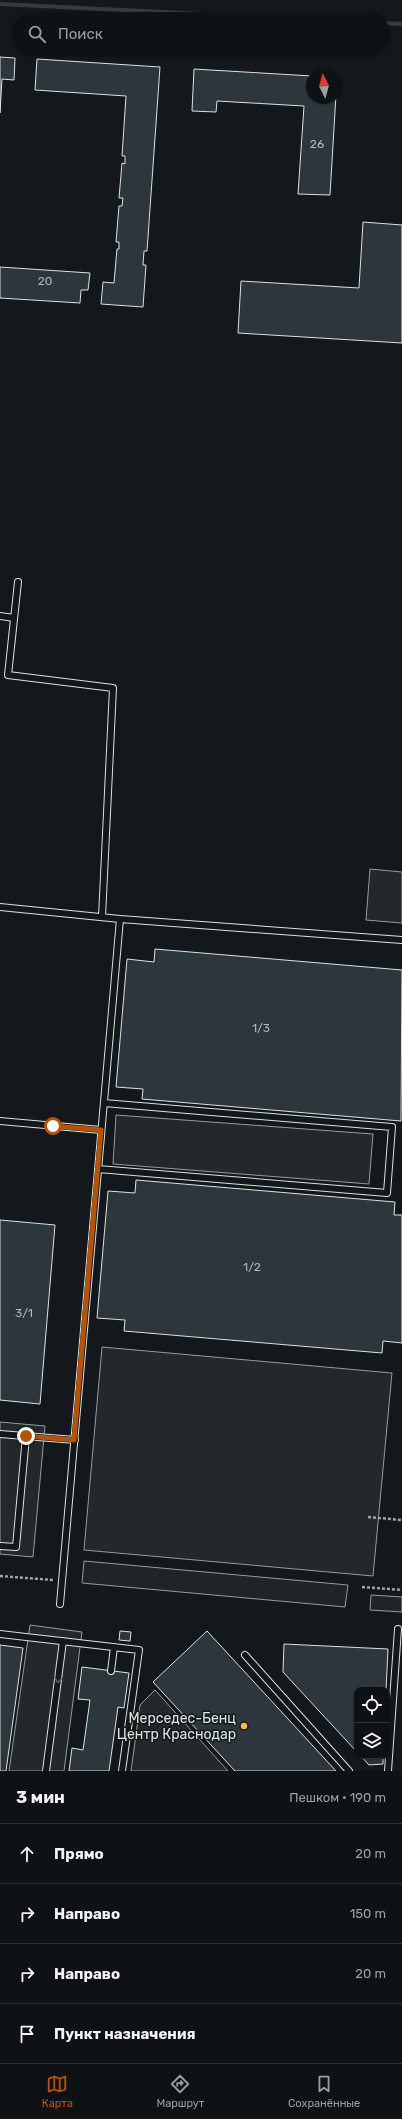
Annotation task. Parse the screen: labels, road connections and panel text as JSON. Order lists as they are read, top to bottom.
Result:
{
  "places": ["Мерседес-Бенц Центр Краснодар"],
  "house_numbers": [
    "26",
    "20",
    "1/3",
    "1/2",
    "3/1"
  ],
  "north": "top",
  "page": {
    "search": "Поиск",
    "heading": ["3 мин", "Пешком · 190 m"],
    "list": [
      ["Прямо", "20 m"],
      ["Направо", "150 m"],
      ["Направо", "20 m"],
      "Пункт назначения"
    ],
    "nav": ["Карта", "Маршрут", "Сохранённые"]
  }
}
